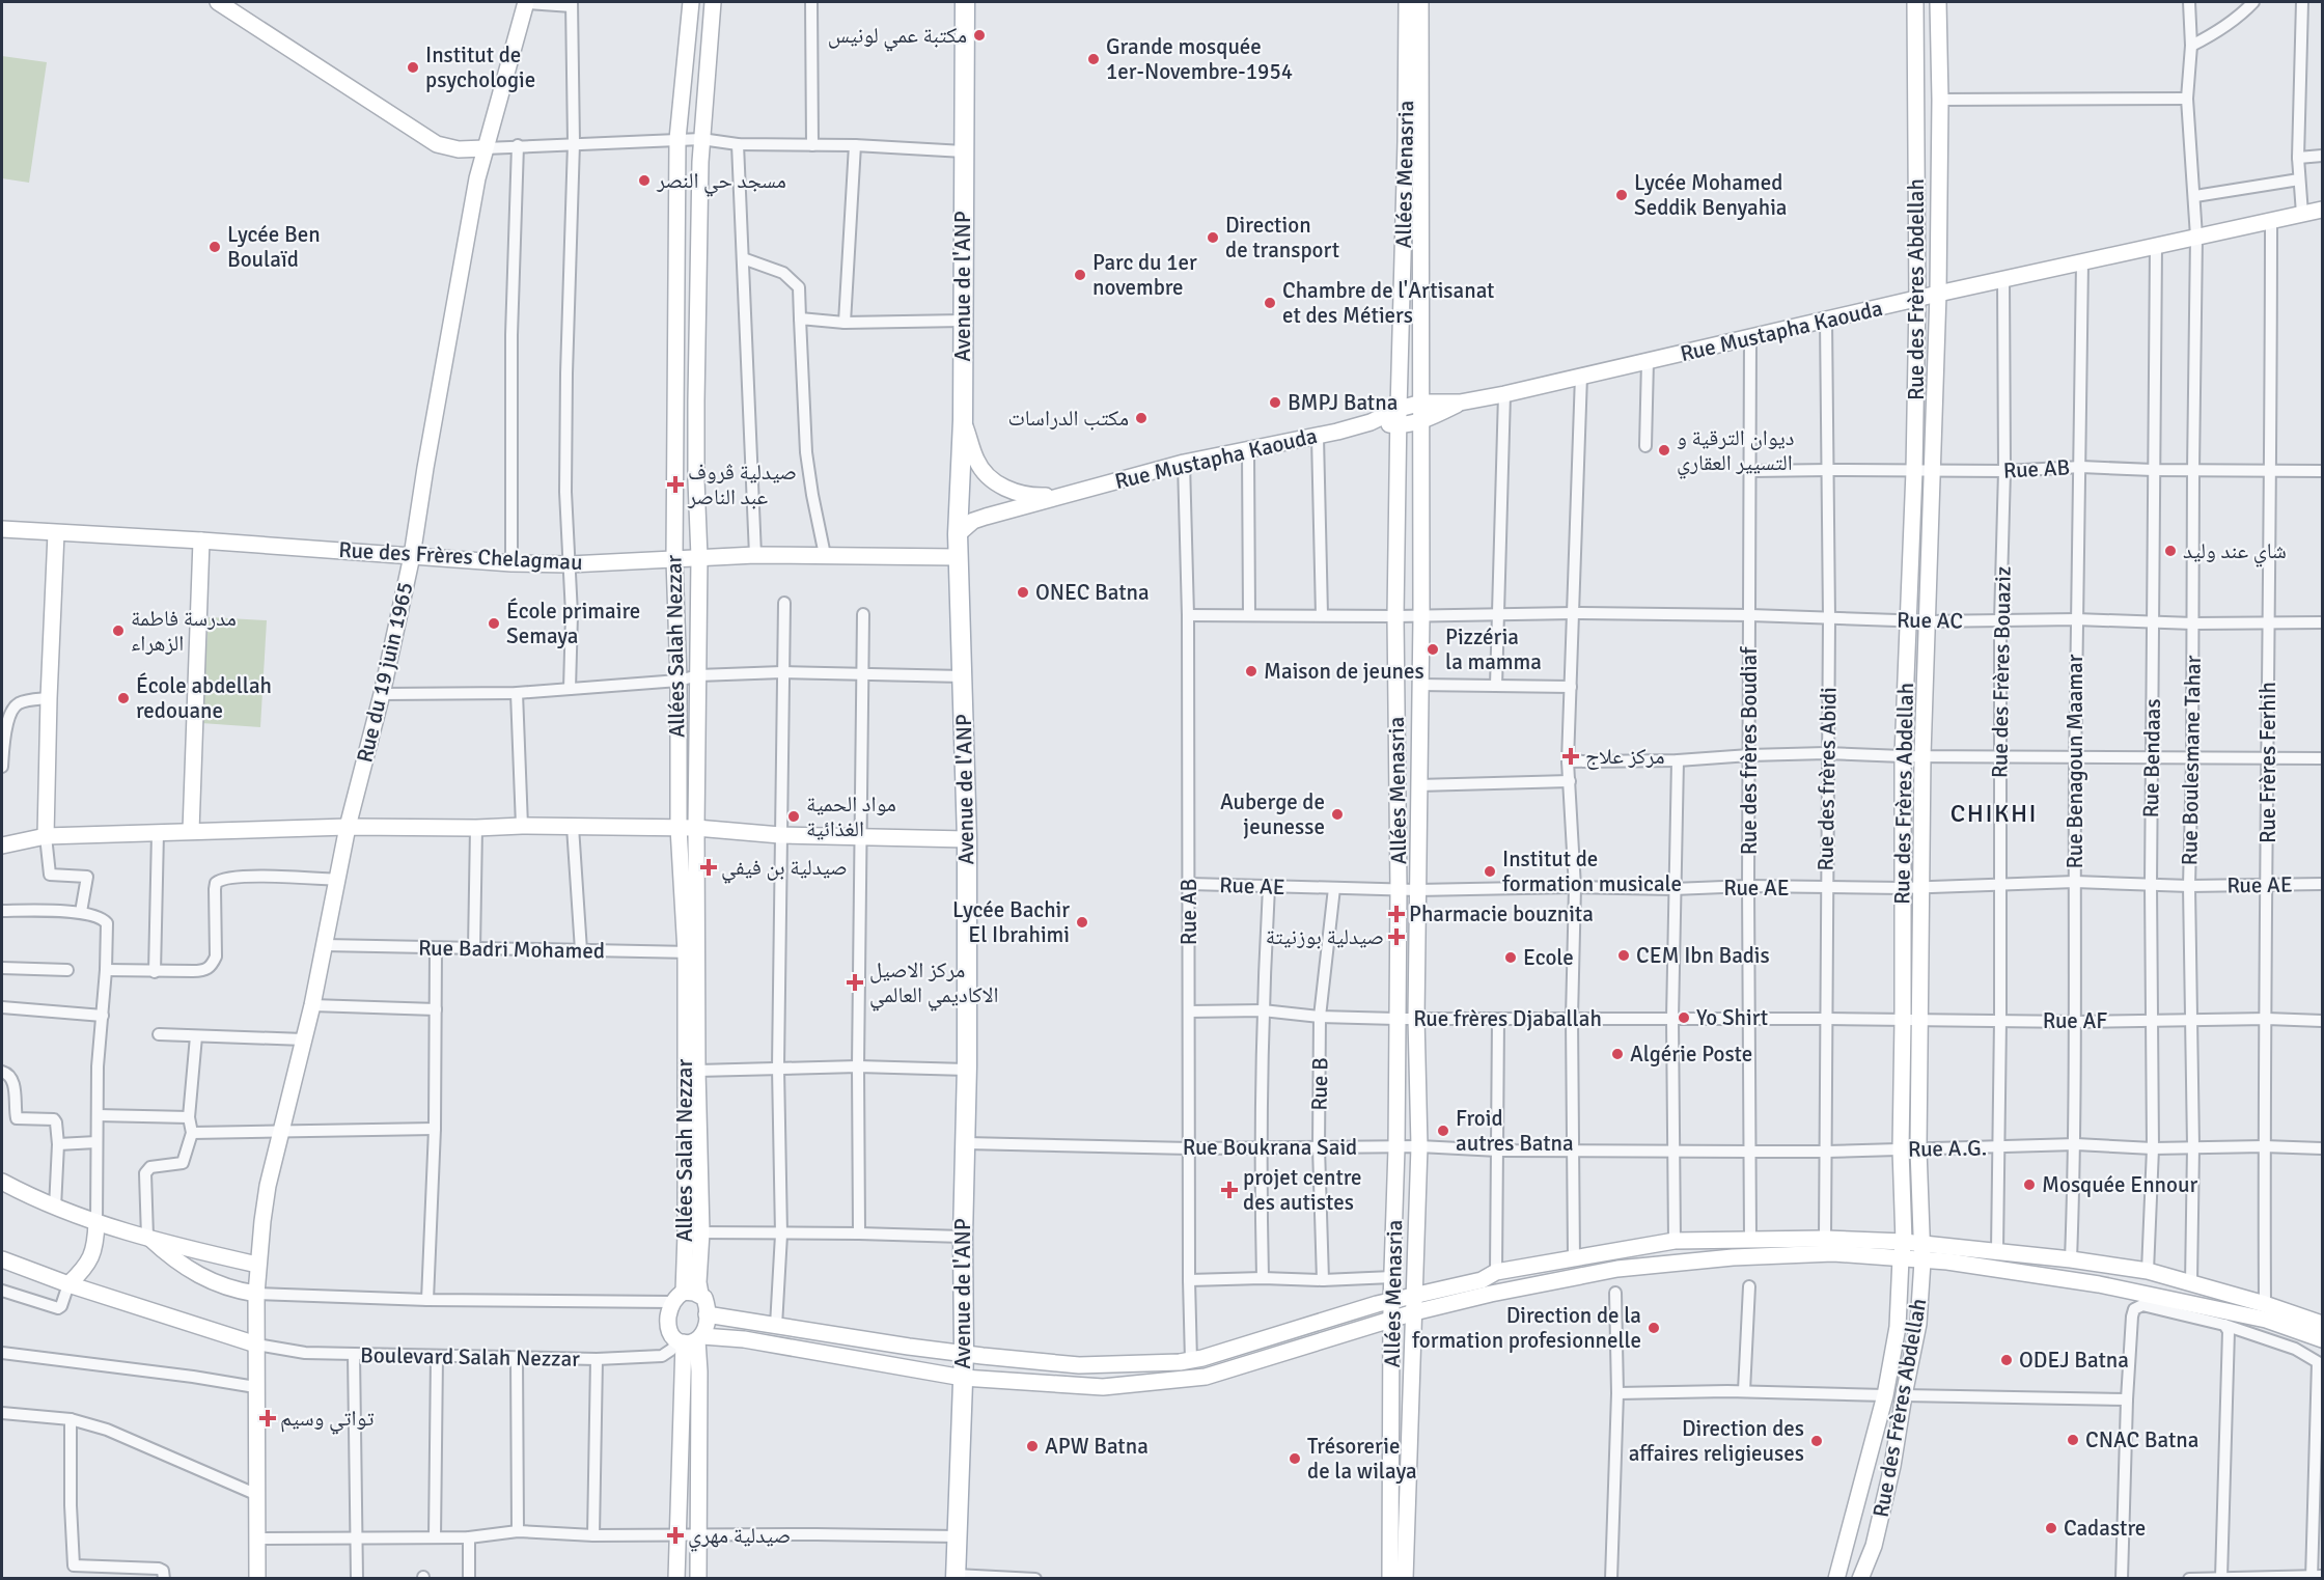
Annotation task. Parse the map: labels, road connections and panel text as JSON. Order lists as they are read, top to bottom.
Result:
{
  "streets": {
    "main road": ["Avenue de l'ANP"],
    "street": [
      "Allées Menasria",
      "Rue des Frères Abdellah",
      "Rue Mustapha Kaouda",
      "Rue AB",
      "Rue des Frères Chelagmau",
      "Rue AC",
      "Allées Salah Nezzar",
      "Rue du 19 juin 1965",
      "Rue des Frères Bouaziz",
      "Rue des frères Boudiaf",
      "Rue Bendaas",
      "Rue Boulesmane Tahar",
      "Rue Benagoun Maamar",
      "Rue Frères Ferhih",
      "Rue des frères Abidi",
      "Rue AE",
      "Rue Badri Mohamed",
      "Rue frères Djaballah",
      "Rue AF",
      "Rue B",
      "Rue Boukrana Said",
      "Rue A.G.",
      "Boulevard Salah Nezzar"
    ]
  },
  "crossings": [
    ["Allées Menasria", "Rue Mustapha Kaouda"],
    ["Allées Menasria", "Rue AC"],
    ["Allées Menasria", "Rue AE"],
    ["Allées Menasria", "Rue frères Djaballah"],
    ["Allées Menasria", "Rue Boukrana Said"],
    ["Avenue de l'ANP", "Rue des Frères Chelagmau"],
    ["Avenue de l'ANP", "Rue Boukrana Said"],
    ["Rue des Frères Abdellah", "Rue Mustapha Kaouda"],
    ["Rue des Frères Abdellah", "Rue AB"],
    ["Rue des Frères Abdellah", "Rue AC"],
    ["Rue des Frères Abdellah", "Rue AE"],
    ["Rue des Frères Abdellah", "Rue AF"],
    ["Rue des Frères Abdellah", "Rue A.G."],
    ["Rue Mustapha Kaouda", "Rue AB"],
    ["Rue Mustapha Kaouda", "Rue des Frères Bouaziz"],
    ["Rue Mustapha Kaouda", "Rue des frères Boudiaf"],
    ["Rue Mustapha Kaouda", "Rue Bendaas"],
    ["Rue Mustapha Kaouda", "Rue Boulesmane Tahar"],
    ["Rue Mustapha Kaouda", "Rue Benagoun Maamar"],
    ["Rue Mustapha Kaouda", "Rue Frères Ferhih"],
    ["Rue Mustapha Kaouda", "Rue des frères Abidi"],
    ["Rue AB", "Rue AC"],
    ["Rue AB", "Rue des Frères Bouaziz"],
    ["Rue AB", "Rue des frères Boudiaf"],
    ["Rue AB", "Rue Bendaas"],
    ["Rue AB", "Rue Boulesmane Tahar"],
    ["Rue AB", "Rue Benagoun Maamar"],
    ["Rue AB", "Rue Frères Ferhih"],
    ["Rue AB", "Rue des frères Abidi"],
    ["Rue AB", "Rue AE"],
    ["Rue AB", "Rue frères Djaballah"],
    ["Rue AB", "Rue Boukrana Said"],
    ["Rue des Frères Chelagmau", "Allées Salah Nezzar"],
    ["Rue des Frères Chelagmau", "Rue du 19 juin 1965"],
    ["Rue AC", "Rue des Frères Bouaziz"],
    ["Rue AC", "Rue des frères Boudiaf"],
    ["Rue AC", "Rue Bendaas"],
    ["Rue AC", "Rue Boulesmane Tahar"],
    ["Rue AC", "Rue Benagoun Maamar"],
    ["Rue AC", "Rue Frères Ferhih"],
    ["Rue AC", "Rue des frères Abidi"],
    ["Allées Salah Nezzar", "Rue Badri Mohamed"],
    ["Allées Salah Nezzar", "Boulevard Salah Nezzar"],
    ["Rue du 19 juin 1965", "Rue Badri Mohamed"],
    ["Rue du 19 juin 1965", "Boulevard Salah Nezzar"],
    ["Rue des Frères Bouaziz", "Rue AE"],
    ["Rue des Frères Bouaziz", "Rue AF"],
    ["Rue des Frères Bouaziz", "Rue A.G."],
    ["Rue des frères Boudiaf", "Rue AE"],
    ["Rue des frères Boudiaf", "Rue frères Djaballah"],
    ["Rue des frères Boudiaf", "Rue A.G."],
    ["Rue Bendaas", "Rue AE"],
    ["Rue Bendaas", "Rue AF"],
    ["Rue Bendaas", "Rue A.G."],
    ["Rue Boulesmane Tahar", "Rue AE"],
    ["Rue Boulesmane Tahar", "Rue AF"],
    ["Rue Boulesmane Tahar", "Rue A.G."],
    ["Rue Benagoun Maamar", "Rue AE"],
    ["Rue Benagoun Maamar", "Rue AF"],
    ["Rue Benagoun Maamar", "Rue A.G."],
    ["Rue Frères Ferhih", "Rue AE"],
    ["Rue Frères Ferhih", "Rue AF"],
    ["Rue Frères Ferhih", "Rue A.G."],
    ["Rue des frères Abidi", "Rue AE"],
    ["Rue des frères Abidi", "Rue frères Djaballah"],
    ["Rue des frères Abidi", "Rue AF"],
    ["Rue des frères Abidi", "Rue A.G."],
    ["Rue AE", "Rue B"],
    ["Rue frères Djaballah", "Rue AF"],
    ["Rue frères Djaballah", "Rue B"],
    ["Rue B", "Rue Boukrana Said"],
    ["Rue Boukrana Said", "Rue A.G."]
  ],
  "districts": ["CHIKHI"],
  "places": {
    "other": [
      "مكتبة عمي لونيس",
      "Grande mosquée 1er-Novembre-1954",
      "Institut de psychologie",
      "مسجد حي النصر",
      "Lycée Mohamed Seddik Benyahia",
      "Direction de transport",
      "Lycée Ben Boulaïd",
      "Parc du 1er novembre",
      "Chambre de l'Artisanat et des Métiers",
      "BMPJ Batna",
      "مكتب الدراسات",
      "ديوان الترقية و التسيير العقاري",
      "شاي عند وليد",
      "ONEC Batna",
      "École primaire Semaya",
      "مدرسة فاطمة الزهراء",
      "Pizzéria la mamma",
      "Maison de jeunes",
      "École abdellah redouane",
      "Auberge de jeunesse",
      "مواد الحمية الغذائية",
      "Institut de formation musicale",
      "Lycée Bachir El Ibrahimi",
      "CEM Ibn Badis",
      "Ecole",
      "Yo Shirt",
      "Algérie Poste",
      "Froid autres Batna",
      "Mosquée Ennour",
      "Direction de la formation profesionnelle",
      "ODEJ Batna",
      "CNAC Batna",
      "Direction des affaires religieuses",
      "APW Batna",
      "Trésorerie de la wilaya",
      "Cadastre"
    ],
    "health": [
      "صيدلية ڨروف عبد الناصر",
      "مركز علاج",
      "صيدلية بن فيفي",
      "Pharmacie bouznita",
      "صيدلية بوزنيتة",
      "مركز الاصيل الاكاديمي العالمي",
      "projet centre des autistes",
      "تواتي وسيم",
      "صيدلية مهري"
    ]
  }
}
